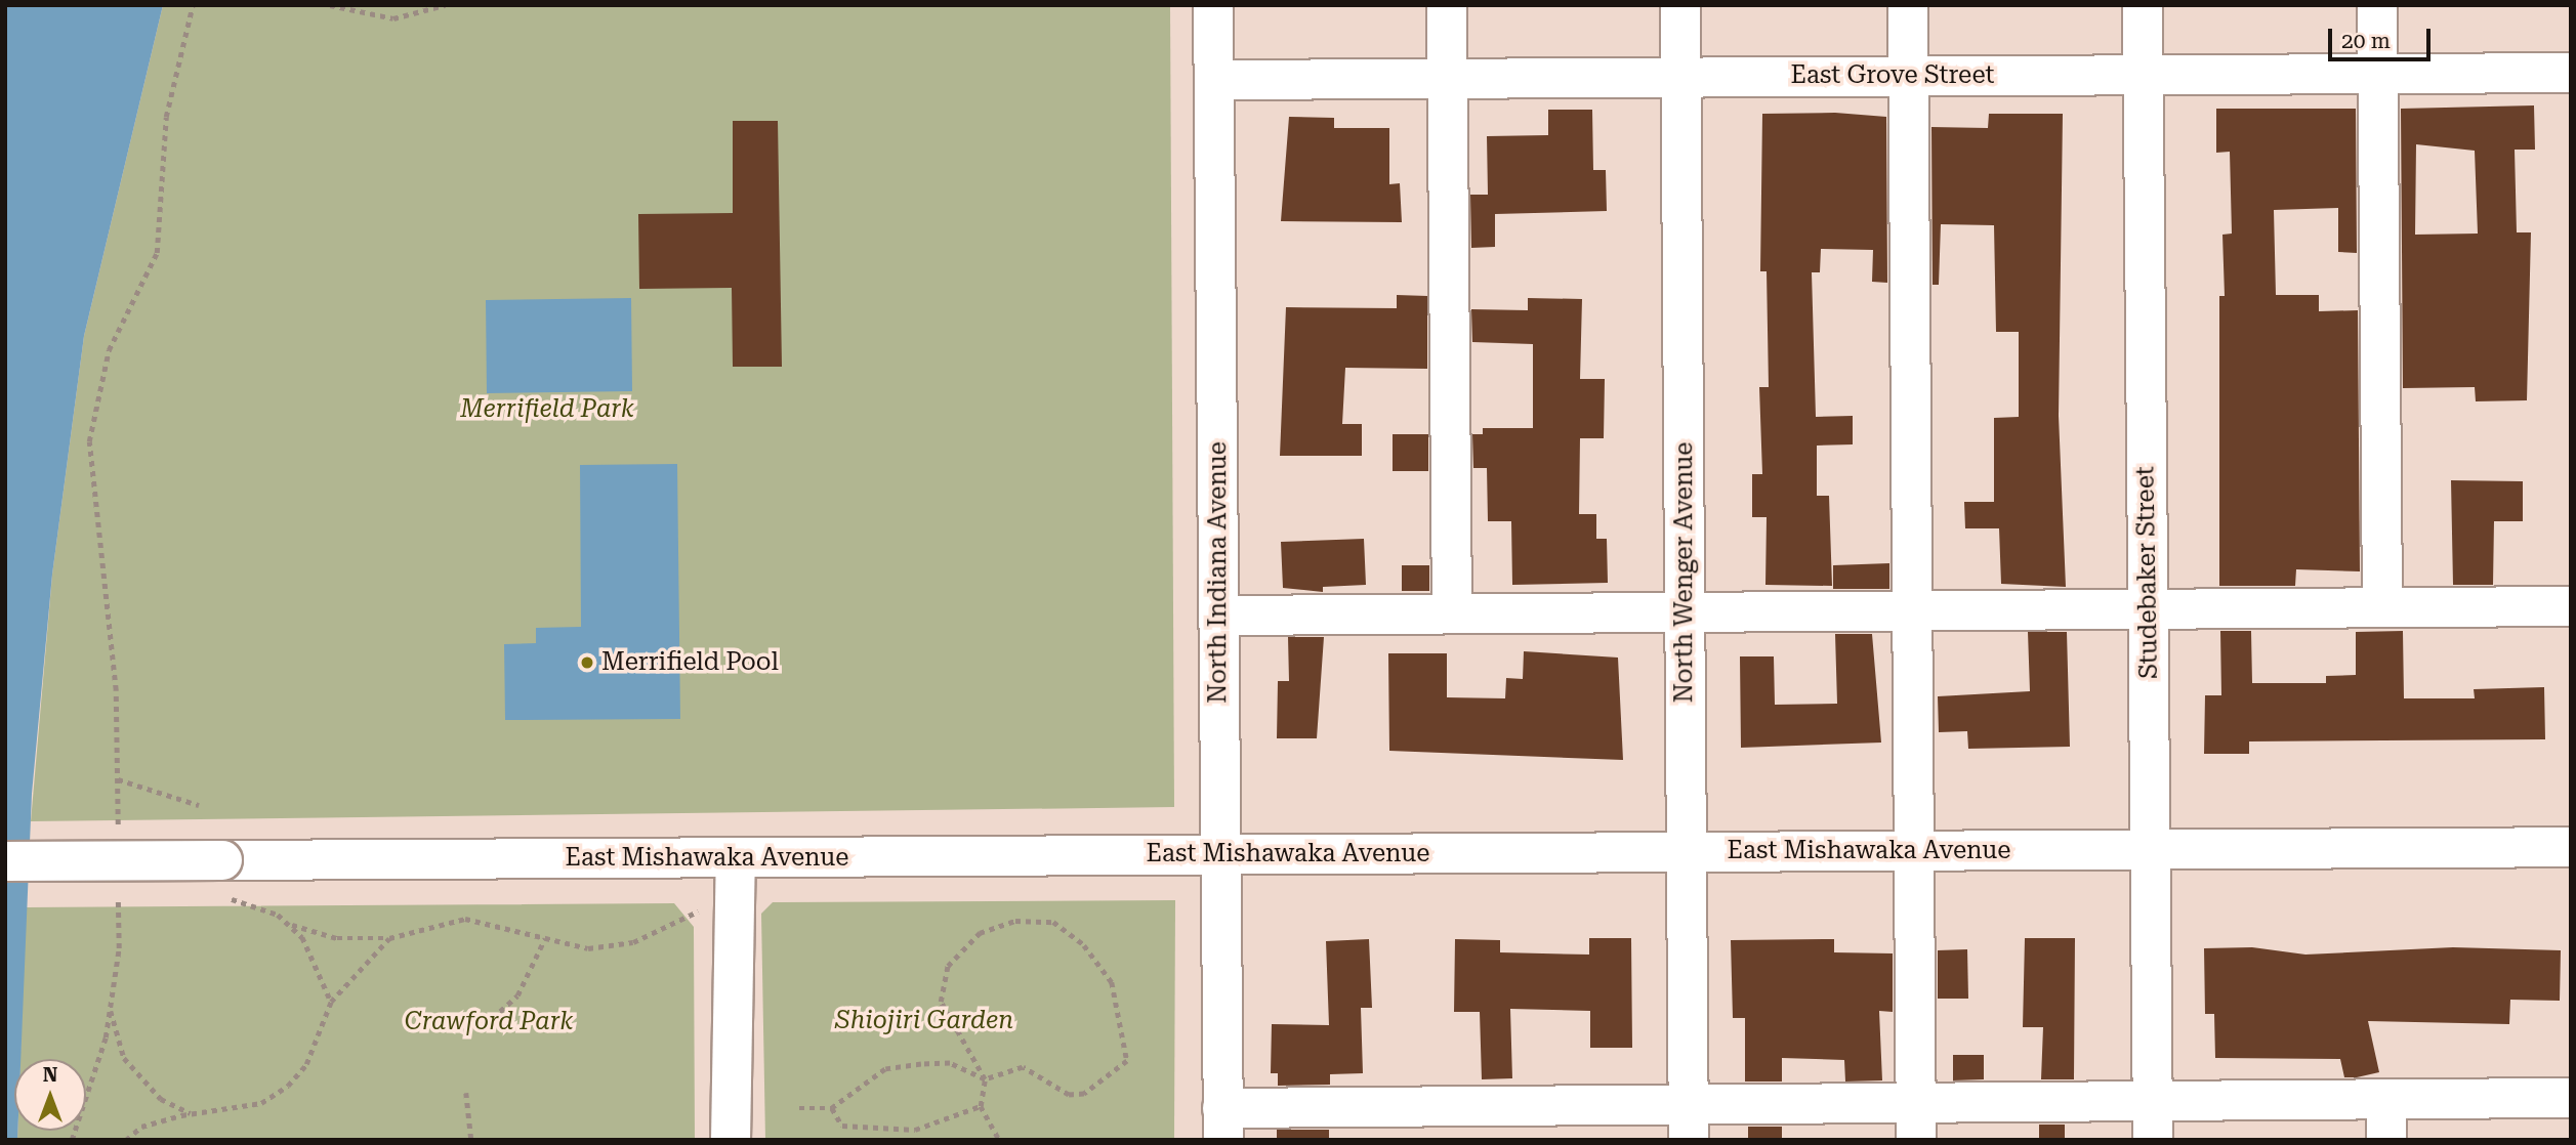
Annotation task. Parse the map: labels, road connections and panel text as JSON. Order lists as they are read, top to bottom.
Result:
{
  "streets": {
    "street": [
      "East Grove Street",
      "North Indiana Avenue",
      "North Wenger Avenue",
      "Studebaker Street",
      "East Mishawaka Avenue"
    ]
  },
  "crossings": [
    ["East Grove Street", "North Indiana Avenue"],
    ["East Grove Street", "North Wenger Avenue"],
    ["East Grove Street", "Studebaker Street"],
    ["North Indiana Avenue", "East Mishawaka Avenue"],
    ["North Wenger Avenue", "East Mishawaka Avenue"],
    ["Studebaker Street", "East Mishawaka Avenue"]
  ],
  "parks": ["Merrifield Park", "Shiojiri Garden", "Crawford Park"],
  "places": ["Merrifield Pool"],
  "scale_bar": "20 m",
  "north": "top"
}
